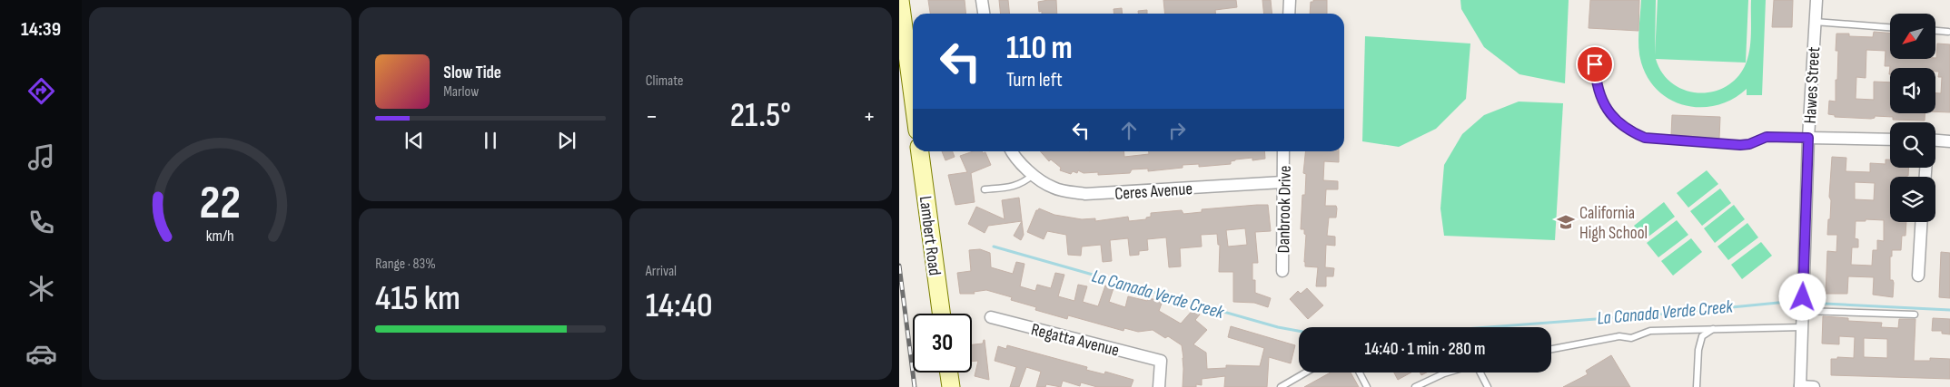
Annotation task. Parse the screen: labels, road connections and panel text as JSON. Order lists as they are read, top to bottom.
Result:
{
  "streets": {
    "main road": ["Lambert Road"],
    "street": [
      "Hawes Street",
      "Ceres Avenue",
      "Danbrook Drive",
      "Regatta Avenue"
    ]
  },
  "crossings": [
    ["Ceres Avenue", "Danbrook Drive"]
  ],
  "water": ["La Canada Verde Creek"],
  "places": {
    "school or university": ["California High School"]
  },
  "north": "bottom left",
  "page": {
    "tabs": "14:39",
    "tile": [
      "Climate",
      ["Range · 83%", "415 km"],
      ["Arrival", "14:40"]
    ],
    "turn": ["110 m", "Turn left"],
    "song": ["Slow Tide", "Marlow"],
    "heat": ["−", "21.5°", "+"],
    "limit": "30",
    "trip": "14:40 · 1 min · 280 m",
    "gauge": ["22", "km/h"]
  }
}
